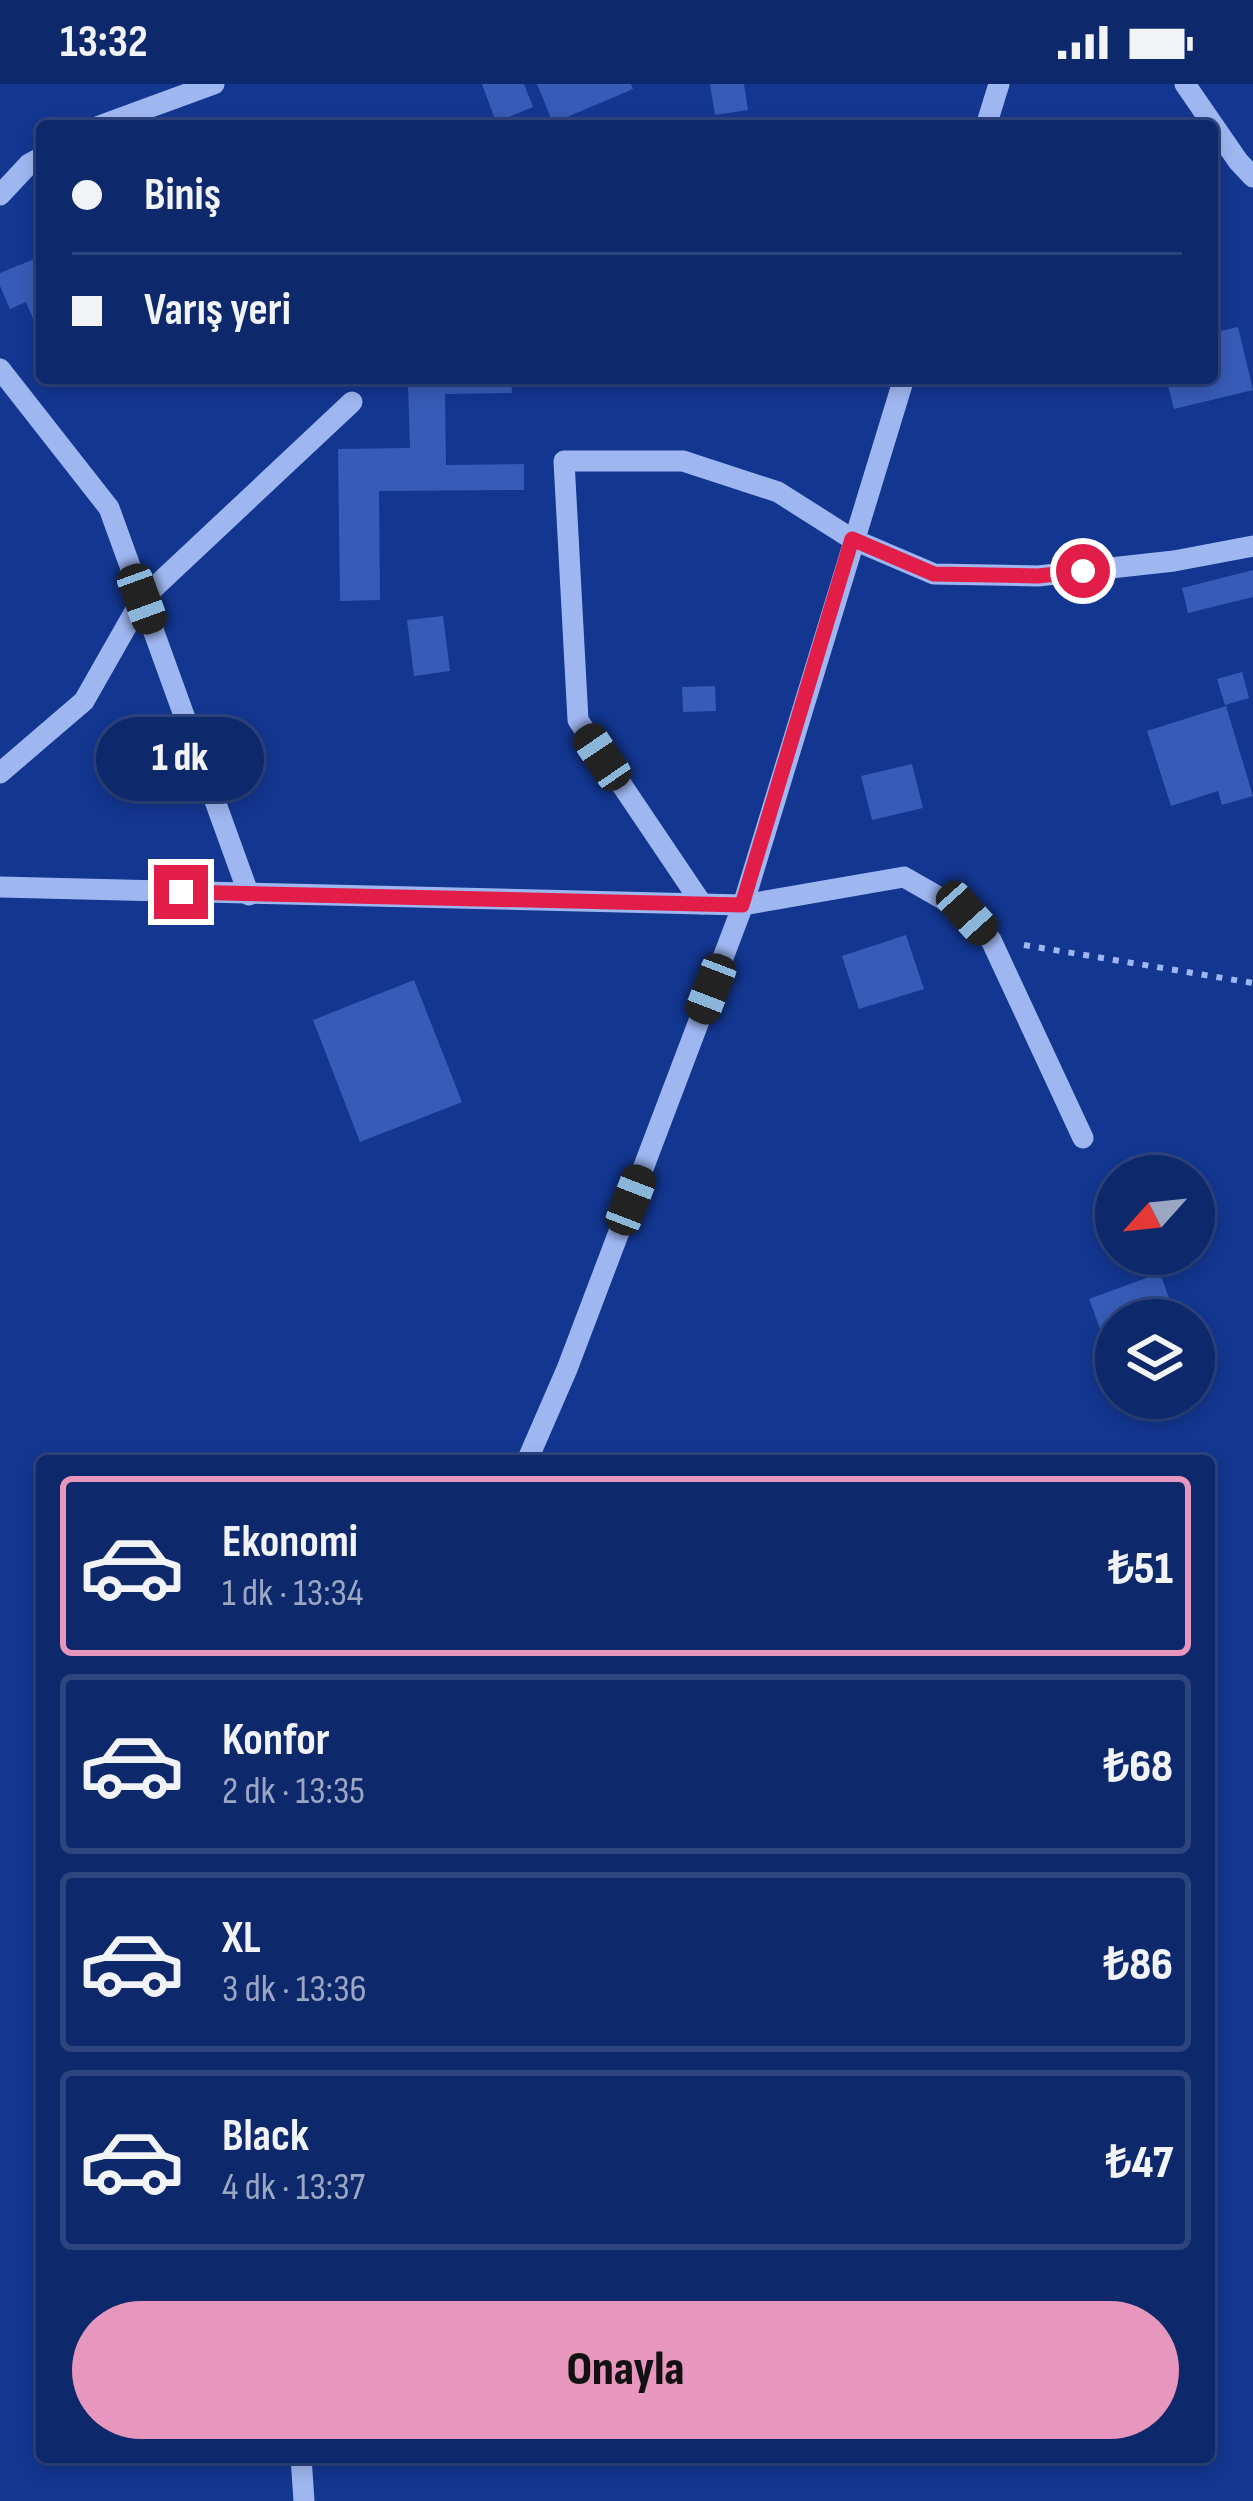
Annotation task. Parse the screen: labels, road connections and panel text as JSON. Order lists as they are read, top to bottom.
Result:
{
  "north": "bottom left",
  "page": {
    "status": "13:32",
    "banner": ["Biniş", "Varış yeri"],
    "bubble": "1 dk",
    "list": [
      {
        "name": "Ekonomi",
        "note": "1 dk · 13:34",
        "value": "₺51"
      },
      {
        "name": "Konfor",
        "note": "2 dk · 13:35",
        "value": "₺68"
      },
      {
        "name": "XL",
        "note": "3 dk · 13:36",
        "value": "₺86"
      },
      {
        "name": "Black",
        "note": "4 dk · 13:37",
        "value": "₺47"
      }
    ],
    "buttons": "Onayla"
  }
}
